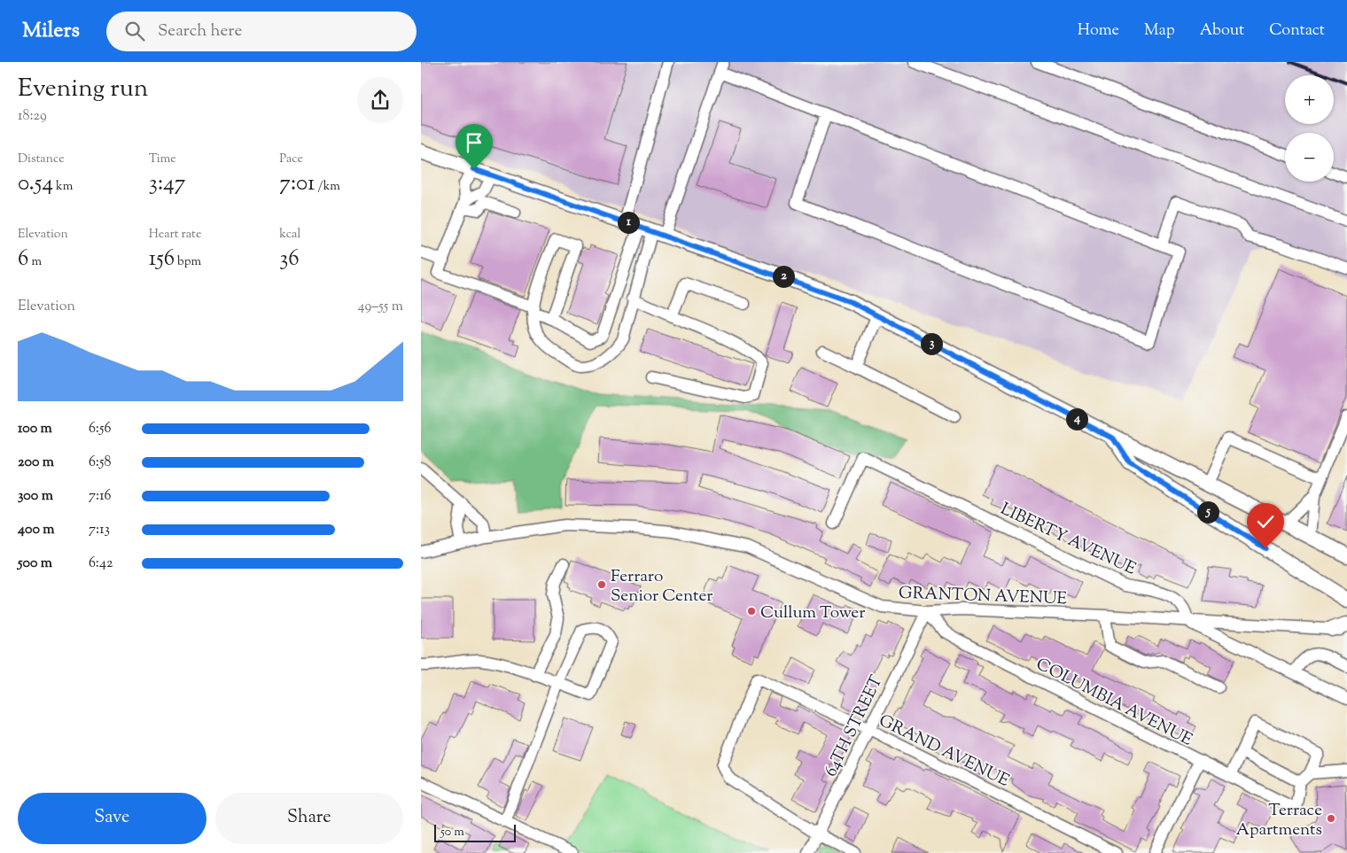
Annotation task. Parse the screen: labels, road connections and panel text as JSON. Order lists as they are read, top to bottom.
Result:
{
  "streets": {
    "street": [
      "LIBERTY AVENUE",
      "GRANTON AVENUE",
      "COLUMBIA AVENUE",
      "64TH STREET",
      "GRAND AVENUE"
    ]
  },
  "crossings": [
    ["LIBERTY AVENUE", "GRANTON AVENUE"],
    ["GRANTON AVENUE", "COLUMBIA AVENUE"],
    ["GRANTON AVENUE", "64TH STREET"],
    ["COLUMBIA AVENUE", "64TH STREET"],
    ["64TH STREET", "GRAND AVENUE"]
  ],
  "places": ["Ferraro Senior Center", "Cullum Tower", "Terrace Apartments"],
  "scale_bar": "50 m",
  "page": {
    "header": "Milers",
    "search": "Search here",
    "nav": [
      "Home",
      "Map",
      "About",
      "Contact"
    ],
    "heading": ["Evening run", "18:29"],
    "map_buttons": ["+", "−"],
    "stats": [
      ["Distance", "0.54 km"],
      ["Time", "3:47"],
      ["Pace", "7:01 /km"],
      ["Elevation", "6 m"],
      ["Heart rate", "156 bpm"],
      ["kcal", "36"]
    ],
    "pins": [
      "1",
      "2",
      "3",
      "4",
      "5"
    ],
    "chart": ["Elevation", "49–55 m"],
    "list": [
      {
        "name": "100 m",
        "note": "6:56"
      },
      {
        "name": "200 m",
        "note": "6:58"
      },
      {
        "name": "300 m",
        "note": "7:16"
      },
      {
        "name": "400 m",
        "note": "7:13"
      },
      {
        "name": "500 m",
        "note": "6:42"
      }
    ],
    "buttons": ["Save", "Share"],
    "scale": "50 m"
  }
}
